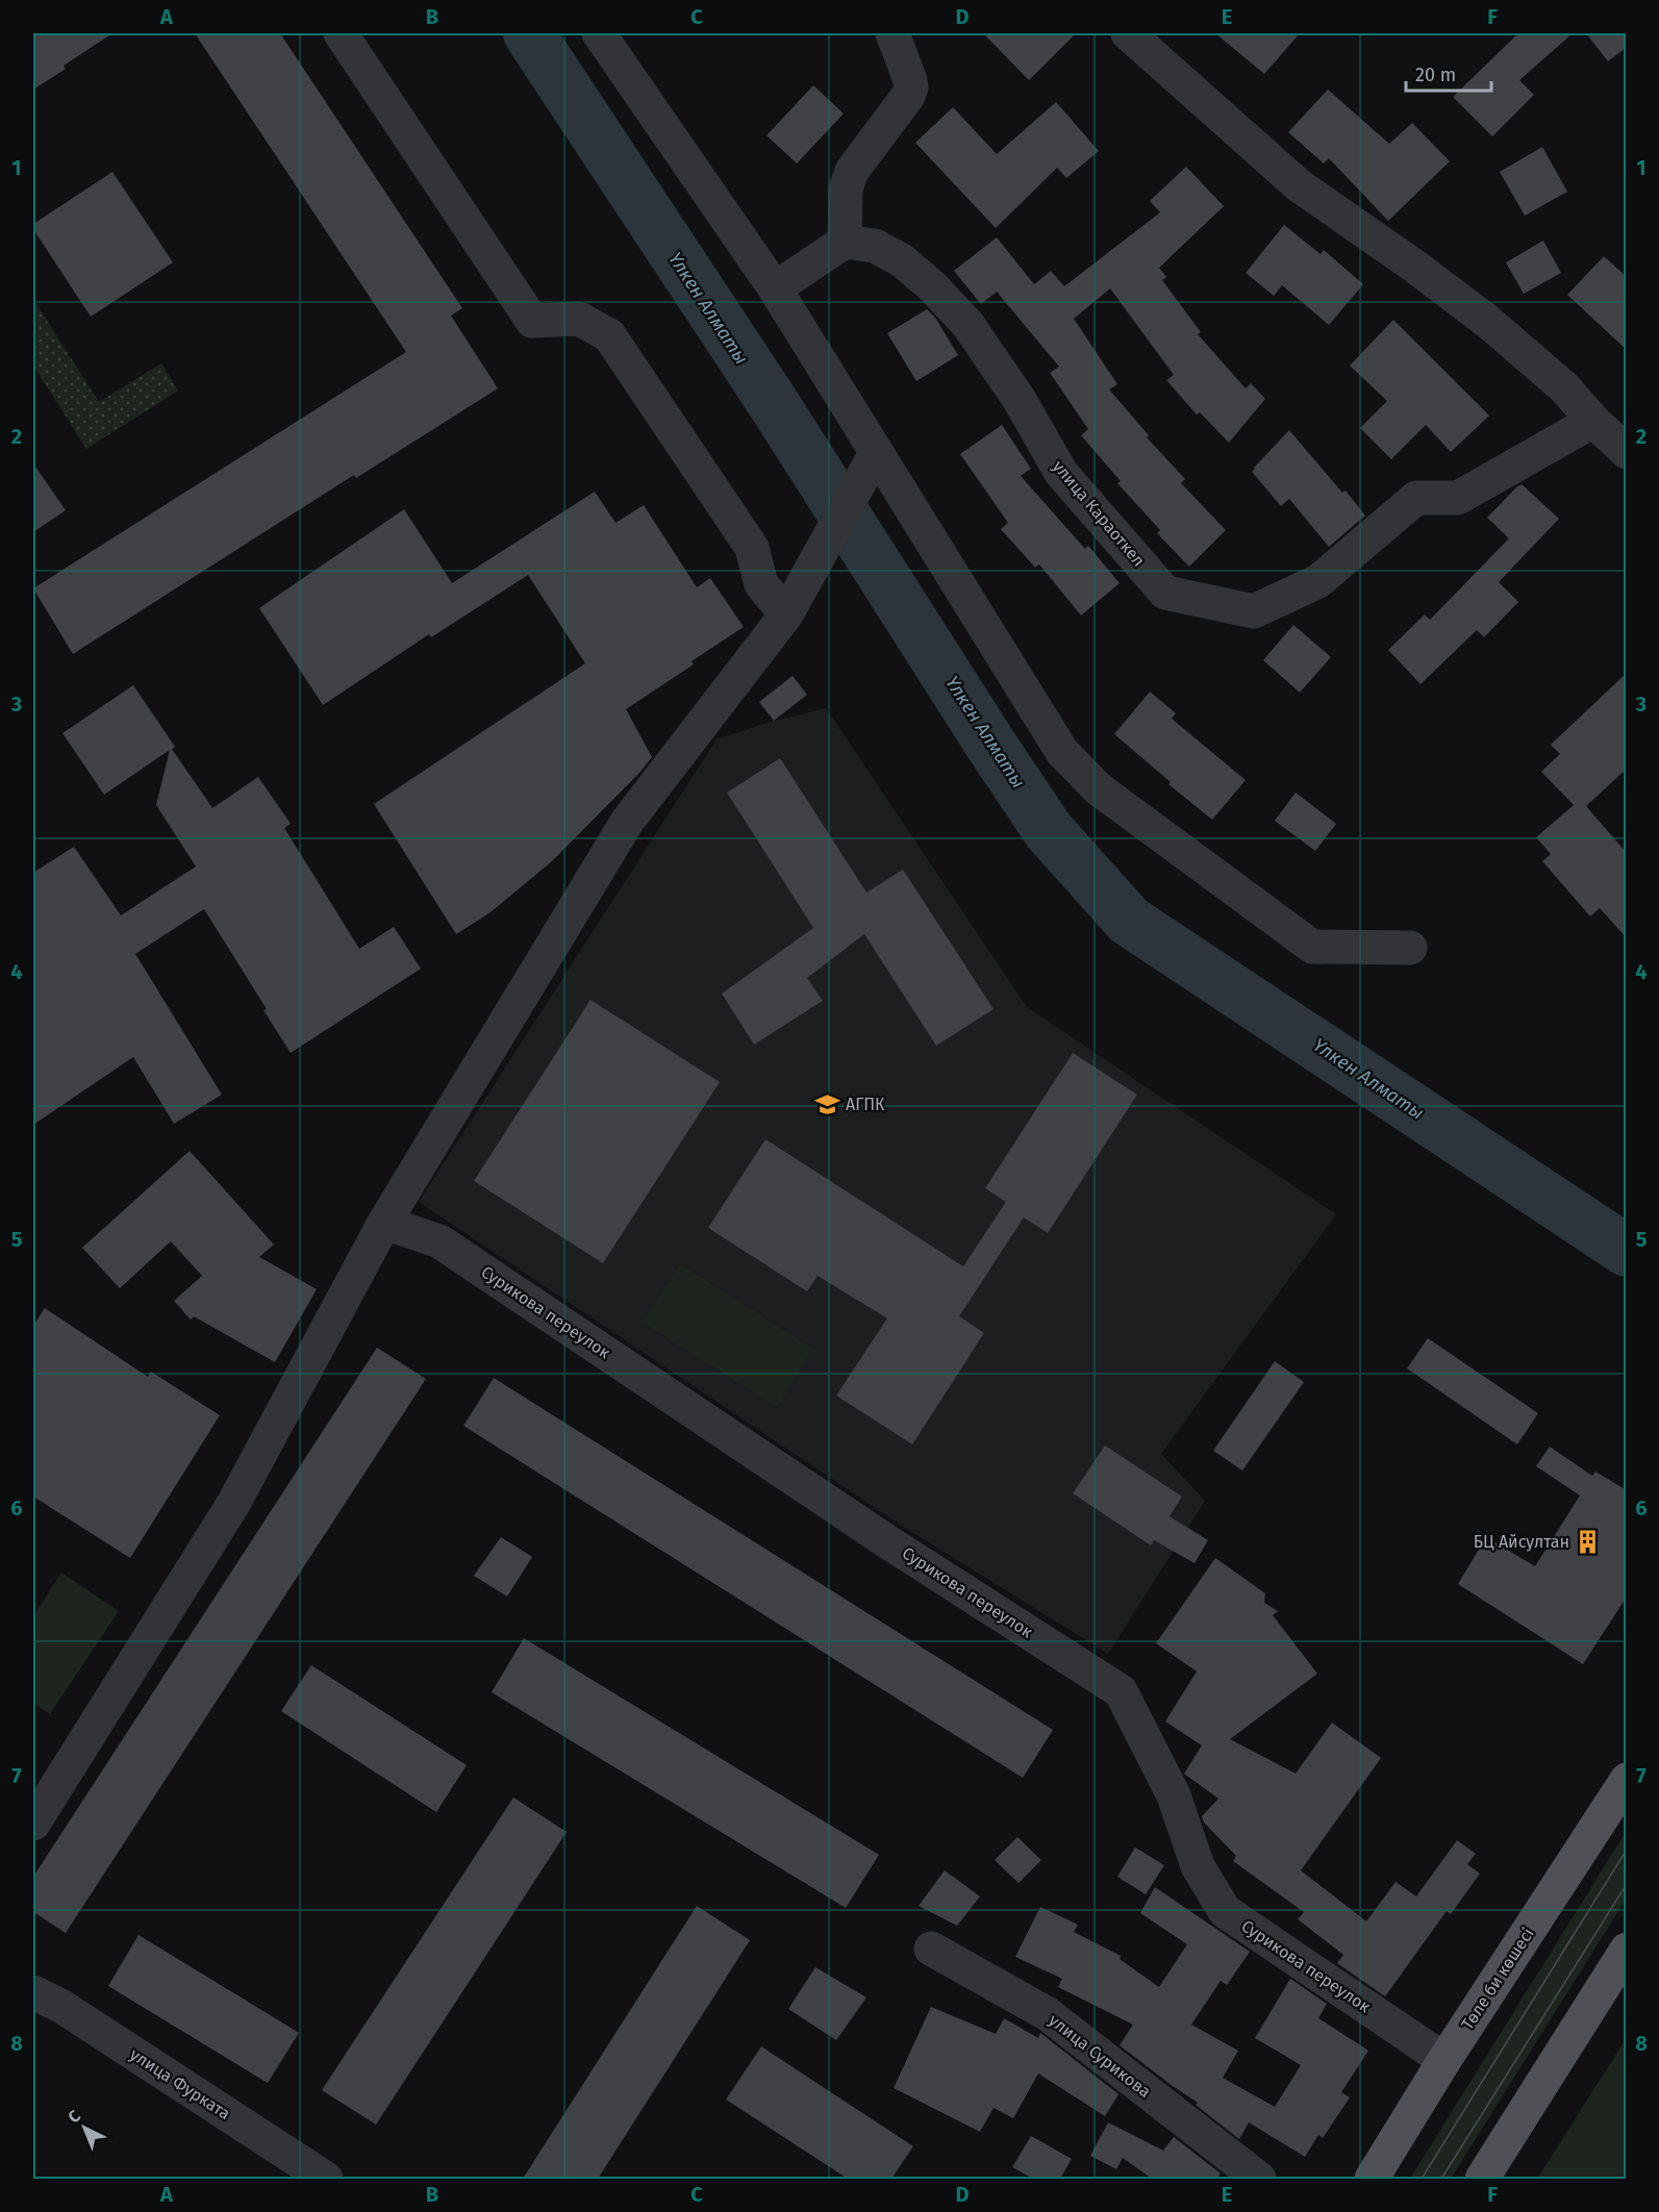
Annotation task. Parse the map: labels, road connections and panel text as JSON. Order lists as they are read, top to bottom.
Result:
{
  "streets": {
    "main road": ["Төле би көшесі"],
    "street": [
      "улица Караоткел",
      "Сурикова переулок",
      "улица Сурикова",
      "улица Фурката"
    ]
  },
  "crossings": [
    ["Сурикова переулок", "Төле би көшесі"]
  ],
  "water": ["Үлкен Алматы"],
  "places": {
    "school or university": ["АГПК"],
    "building": ["БЦ Айсултан"]
  },
  "scale_bar": "20 m",
  "north": "top left",
  "grid": {
    "columns": [
      "A",
      "B",
      "C",
      "D",
      "E",
      "F"
    ],
    "rows": [
      "1",
      "2",
      "3",
      "4",
      "5",
      "6",
      "7",
      "8"
    ]
  }
}
